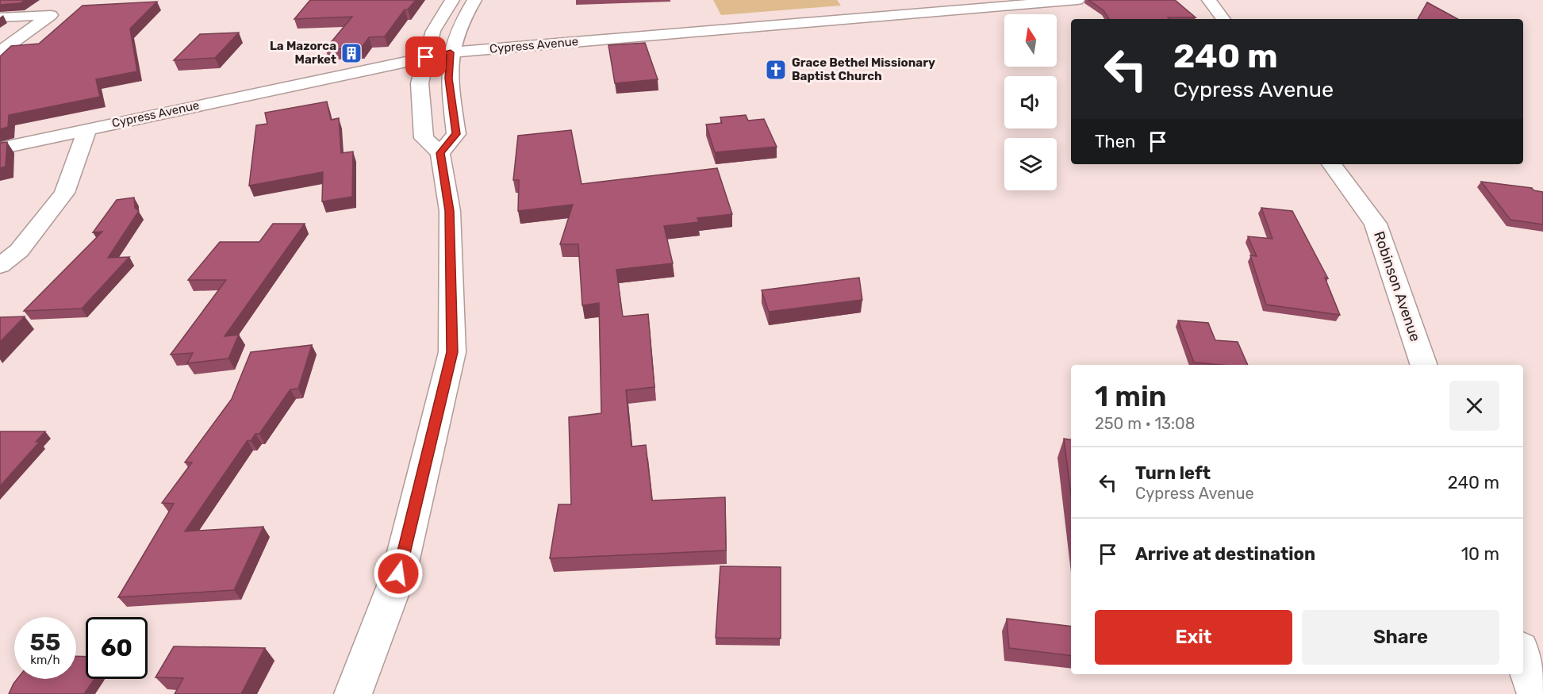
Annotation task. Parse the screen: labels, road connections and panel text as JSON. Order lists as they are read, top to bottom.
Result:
{
  "streets": {
    "street": ["Cypress Avenue", "Robinson Avenue"]
  },
  "places": {
    "building": ["La Mazorca Market"],
    "church": ["Grace Bethel Missionary Baptist Church"]
  },
  "north": "top",
  "page": {
    "turn": ["240 m", "Cypress Avenue"],
    "then": "Then",
    "heading": ["1 min", "250 m · 13:08"],
    "list": [
      {
        "name": "Turn left",
        "note": "Cypress Avenue",
        "value": "240 m"
      },
      {
        "name": "Arrive at destination",
        "value": "10 m"
      }
    ],
    "buttons": ["Exit", "Share"],
    "speed": "55 km/h",
    "limit": "60"
  }
}
